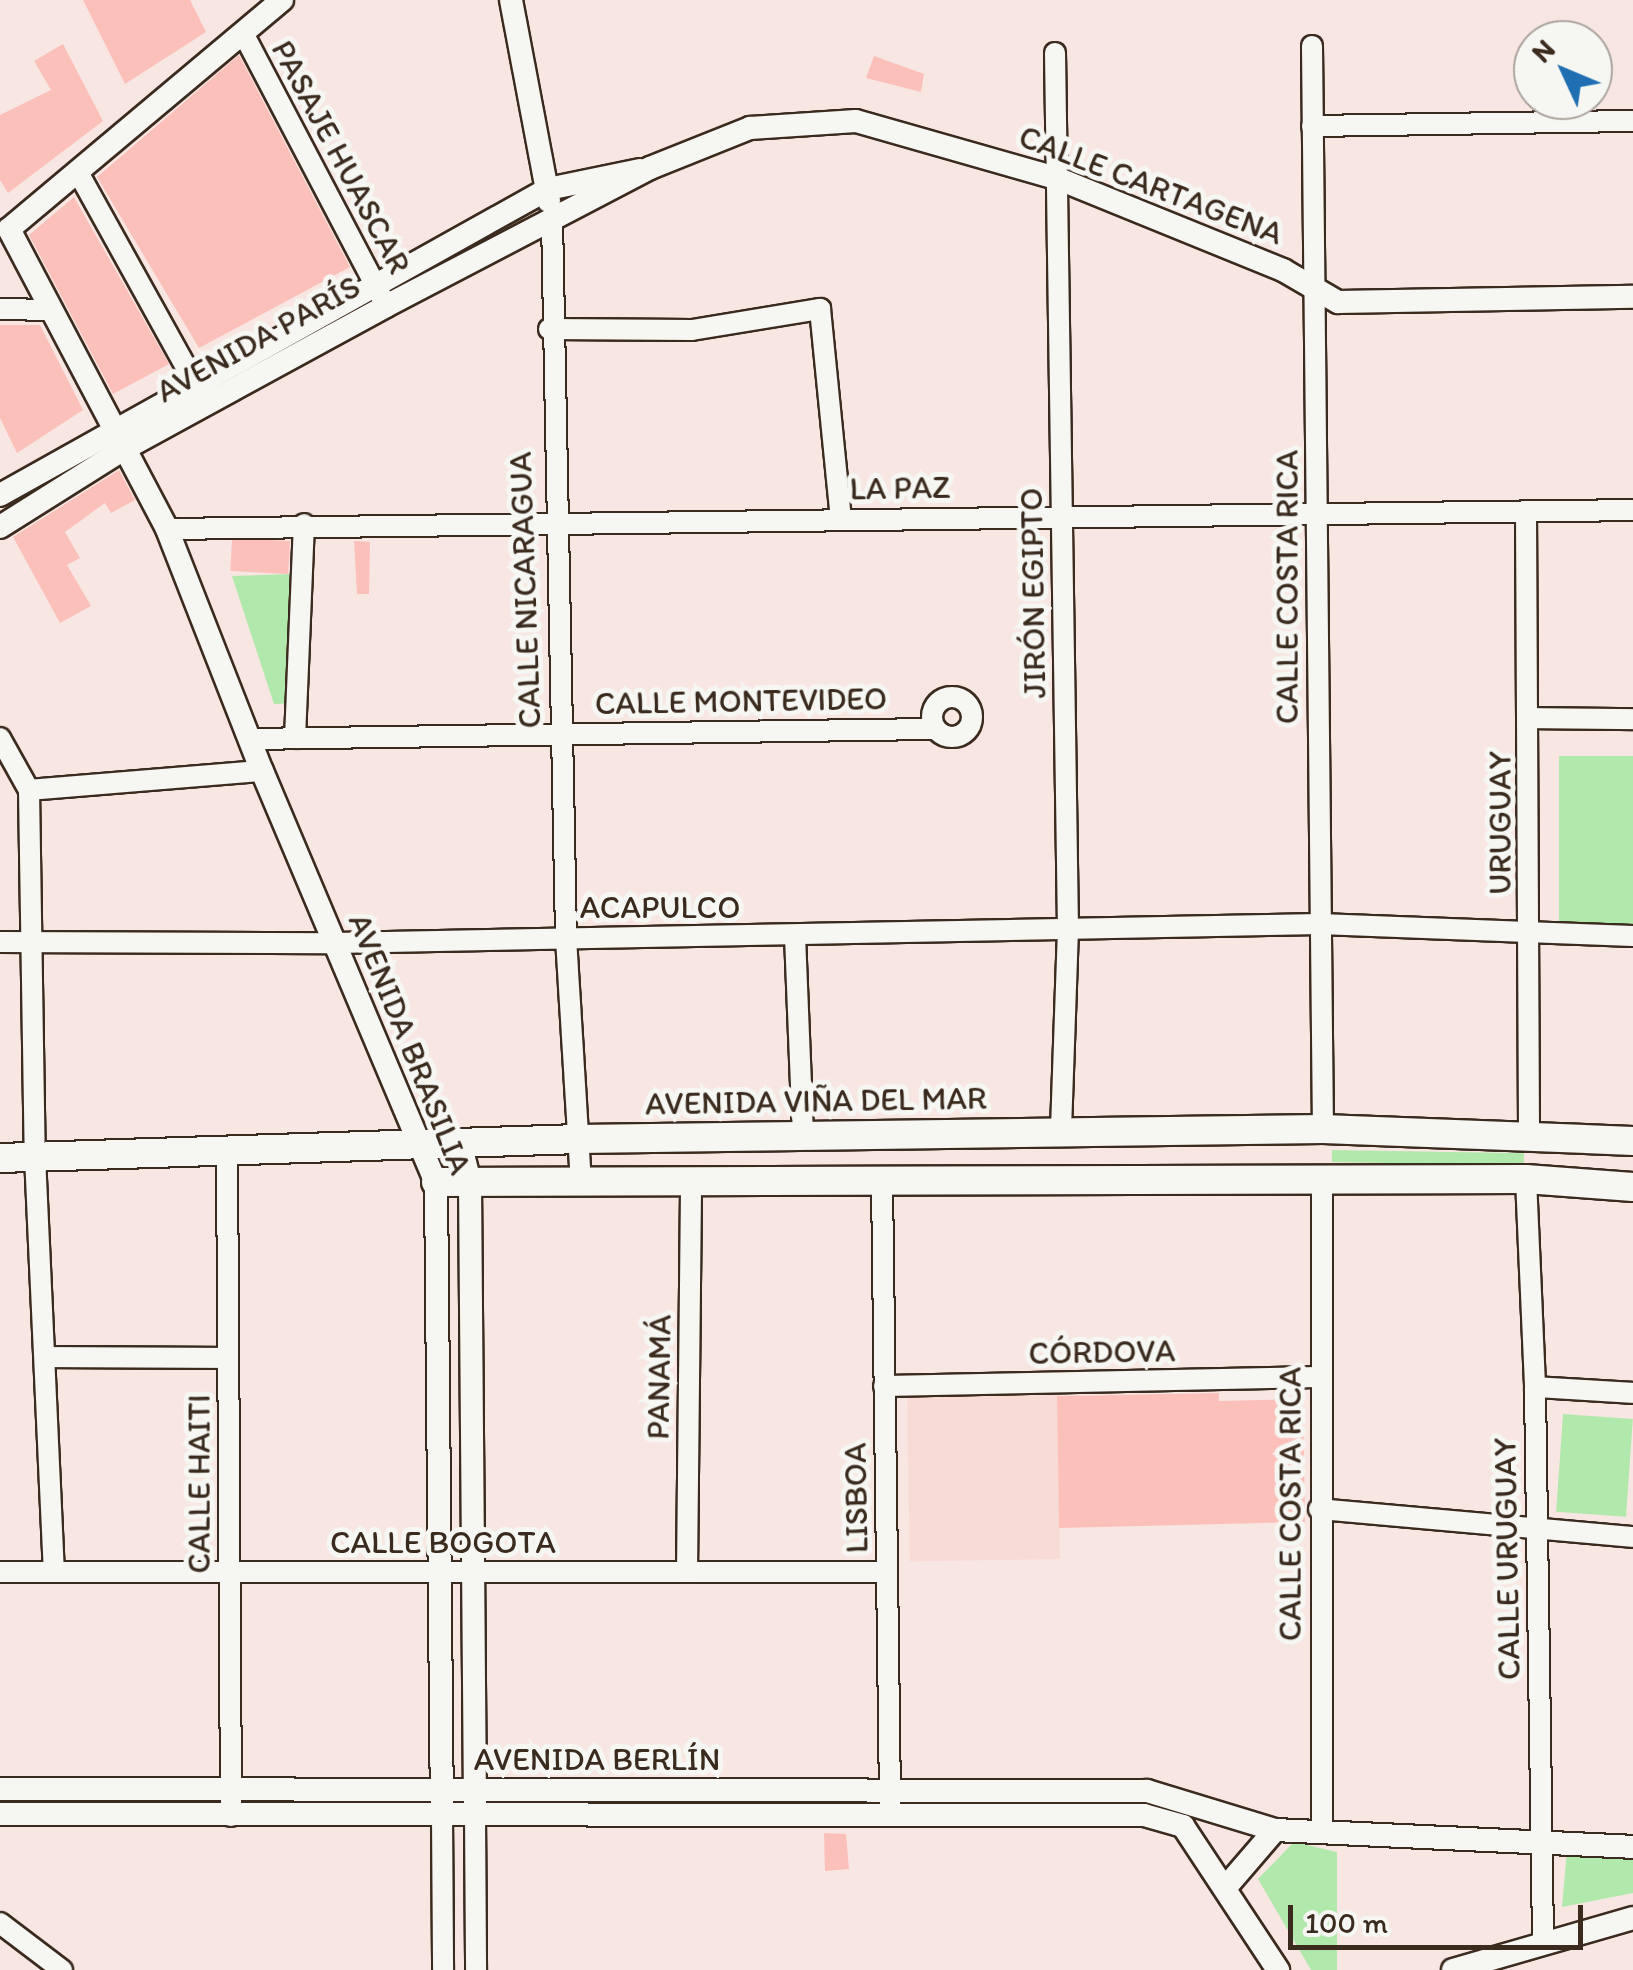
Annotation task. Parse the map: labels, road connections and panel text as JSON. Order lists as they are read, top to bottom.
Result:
{
  "streets": {
    "main road": ["AVENIDA VIÑA DEL MAR"],
    "street": [
      "PASAJE HUASCAR",
      "CALLE CARTAGENA",
      "AVENIDA PARÍS",
      "LA PAZ",
      "CALLE COSTA RICA",
      "CALLE NICARAGUA",
      "JIRÓN EGIPTO",
      "CALLE MONTEVIDEO",
      "URUGUAY",
      "ACAPULCO",
      "AVENIDA BRASILIA",
      "CÓRDOVA",
      "PANAMÁ",
      "CALLE HAITI",
      "LISBOA",
      "CALLE BOGOTA",
      "CALLE URUGUAY",
      "AVENIDA BERLÍN"
    ]
  },
  "crossings": [
    ["PASAJE HUASCAR", "AVENIDA PARÍS"],
    ["CALLE CARTAGENA", "AVENIDA PARÍS"],
    ["CALLE CARTAGENA", "CALLE COSTA RICA"],
    ["CALLE CARTAGENA", "CALLE NICARAGUA"],
    ["CALLE CARTAGENA", "JIRÓN EGIPTO"],
    ["AVENIDA PARÍS", "CALLE NICARAGUA"],
    ["AVENIDA PARÍS", "AVENIDA BRASILIA"],
    ["LA PAZ", "CALLE COSTA RICA"],
    ["LA PAZ", "CALLE NICARAGUA"],
    ["LA PAZ", "JIRÓN EGIPTO"],
    ["LA PAZ", "URUGUAY"],
    ["LA PAZ", "AVENIDA BRASILIA"],
    ["CALLE COSTA RICA", "ACAPULCO"],
    ["CALLE COSTA RICA", "AVENIDA VIÑA DEL MAR"],
    ["CALLE COSTA RICA", "CÓRDOVA"],
    ["CALLE COSTA RICA", "AVENIDA BERLÍN"],
    ["CALLE NICARAGUA", "CALLE MONTEVIDEO"],
    ["CALLE NICARAGUA", "ACAPULCO"],
    ["CALLE NICARAGUA", "AVENIDA VIÑA DEL MAR"],
    ["JIRÓN EGIPTO", "ACAPULCO"],
    ["JIRÓN EGIPTO", "AVENIDA VIÑA DEL MAR"],
    ["CALLE MONTEVIDEO", "AVENIDA BRASILIA"],
    ["URUGUAY", "ACAPULCO"],
    ["URUGUAY", "AVENIDA VIÑA DEL MAR"],
    ["ACAPULCO", "AVENIDA BRASILIA"],
    ["AVENIDA BRASILIA", "AVENIDA VIÑA DEL MAR"],
    ["AVENIDA BRASILIA", "CALLE BOGOTA"],
    ["AVENIDA BRASILIA", "AVENIDA BERLÍN"],
    ["AVENIDA VIÑA DEL MAR", "CALLE HAITI"],
    ["CÓRDOVA", "LISBOA"],
    ["PANAMÁ", "CALLE BOGOTA"],
    ["CALLE HAITI", "CALLE BOGOTA"],
    ["CALLE HAITI", "AVENIDA BERLÍN"],
    ["LISBOA", "CALLE BOGOTA"],
    ["LISBOA", "AVENIDA BERLÍN"],
    ["CALLE URUGUAY", "AVENIDA BERLÍN"]
  ],
  "scale_bar": "100 m",
  "north": "top left"
}
